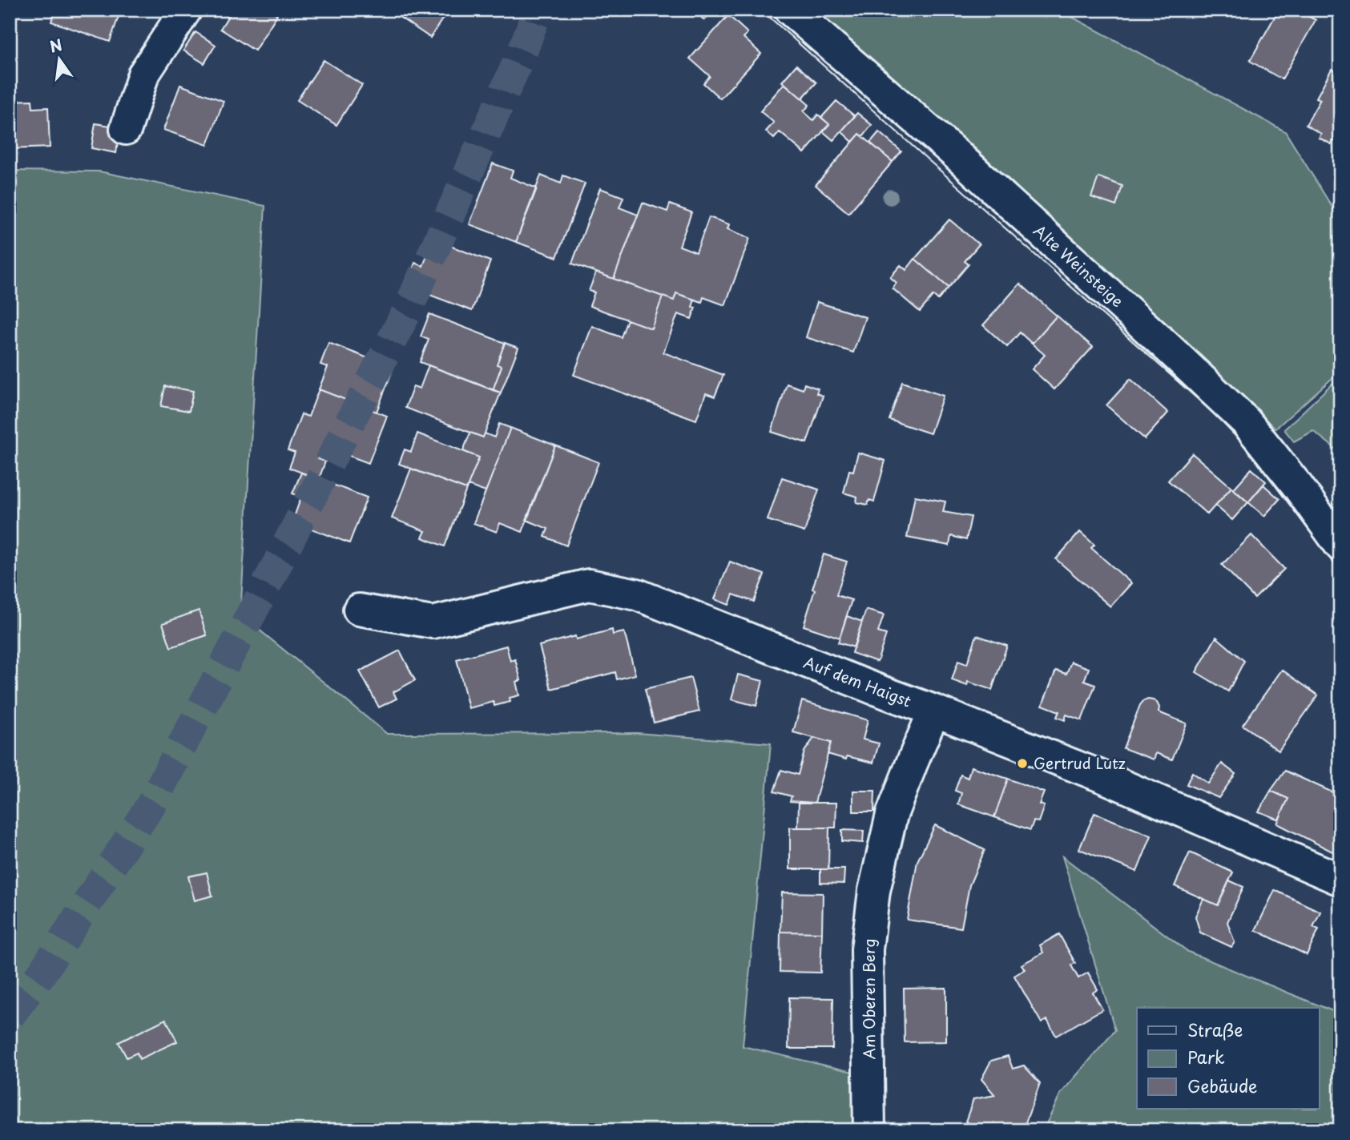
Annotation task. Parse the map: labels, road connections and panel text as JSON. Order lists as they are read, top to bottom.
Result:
{
  "streets": {
    "street": ["Alte Weinsteige", "Auf dem Haigst", "Am Oberen Berg"]
  },
  "crossings": [
    ["Auf dem Haigst", "Am Oberen Berg"]
  ],
  "places": ["Gertrud Lutz"],
  "legend": ["Straße", "Park", "Gebäude"],
  "north": "top"
}
